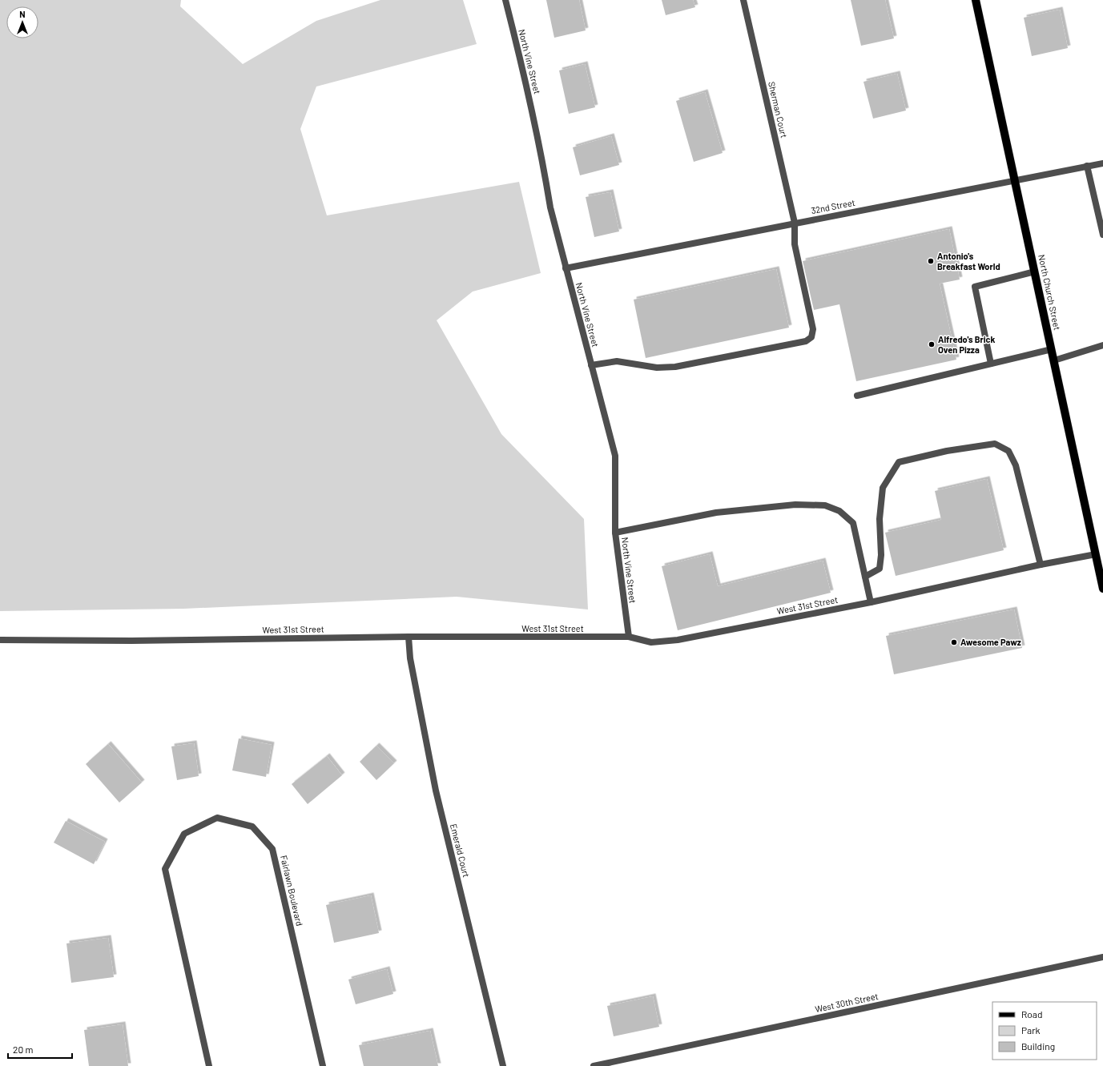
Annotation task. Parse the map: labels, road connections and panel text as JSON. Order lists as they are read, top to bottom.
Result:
{
  "streets": {
    "main road": ["North Church Street"],
    "street": [
      "North Vine Street",
      "Sherman Court",
      "32nd Street",
      "West 31st Street",
      "Emerald Court",
      "Fairlawn Boulevard",
      "West 30th Street"
    ]
  },
  "crossings": [
    ["North Vine Street", "Sherman Court"],
    ["North Vine Street", "32nd Street"],
    ["North Vine Street", "West 31st Street"],
    ["Sherman Court", "32nd Street"],
    ["32nd Street", "North Church Street"],
    ["North Church Street", "West 31st Street"],
    ["West 31st Street", "Emerald Court"]
  ],
  "places": ["Antonio's Breakfast World", "Alfredo's Brick Oven Pizza", "Awesome Pawz"],
  "legend": ["Road", "Park", "Building"],
  "scale_bar": "20 m",
  "north": "top"
}
